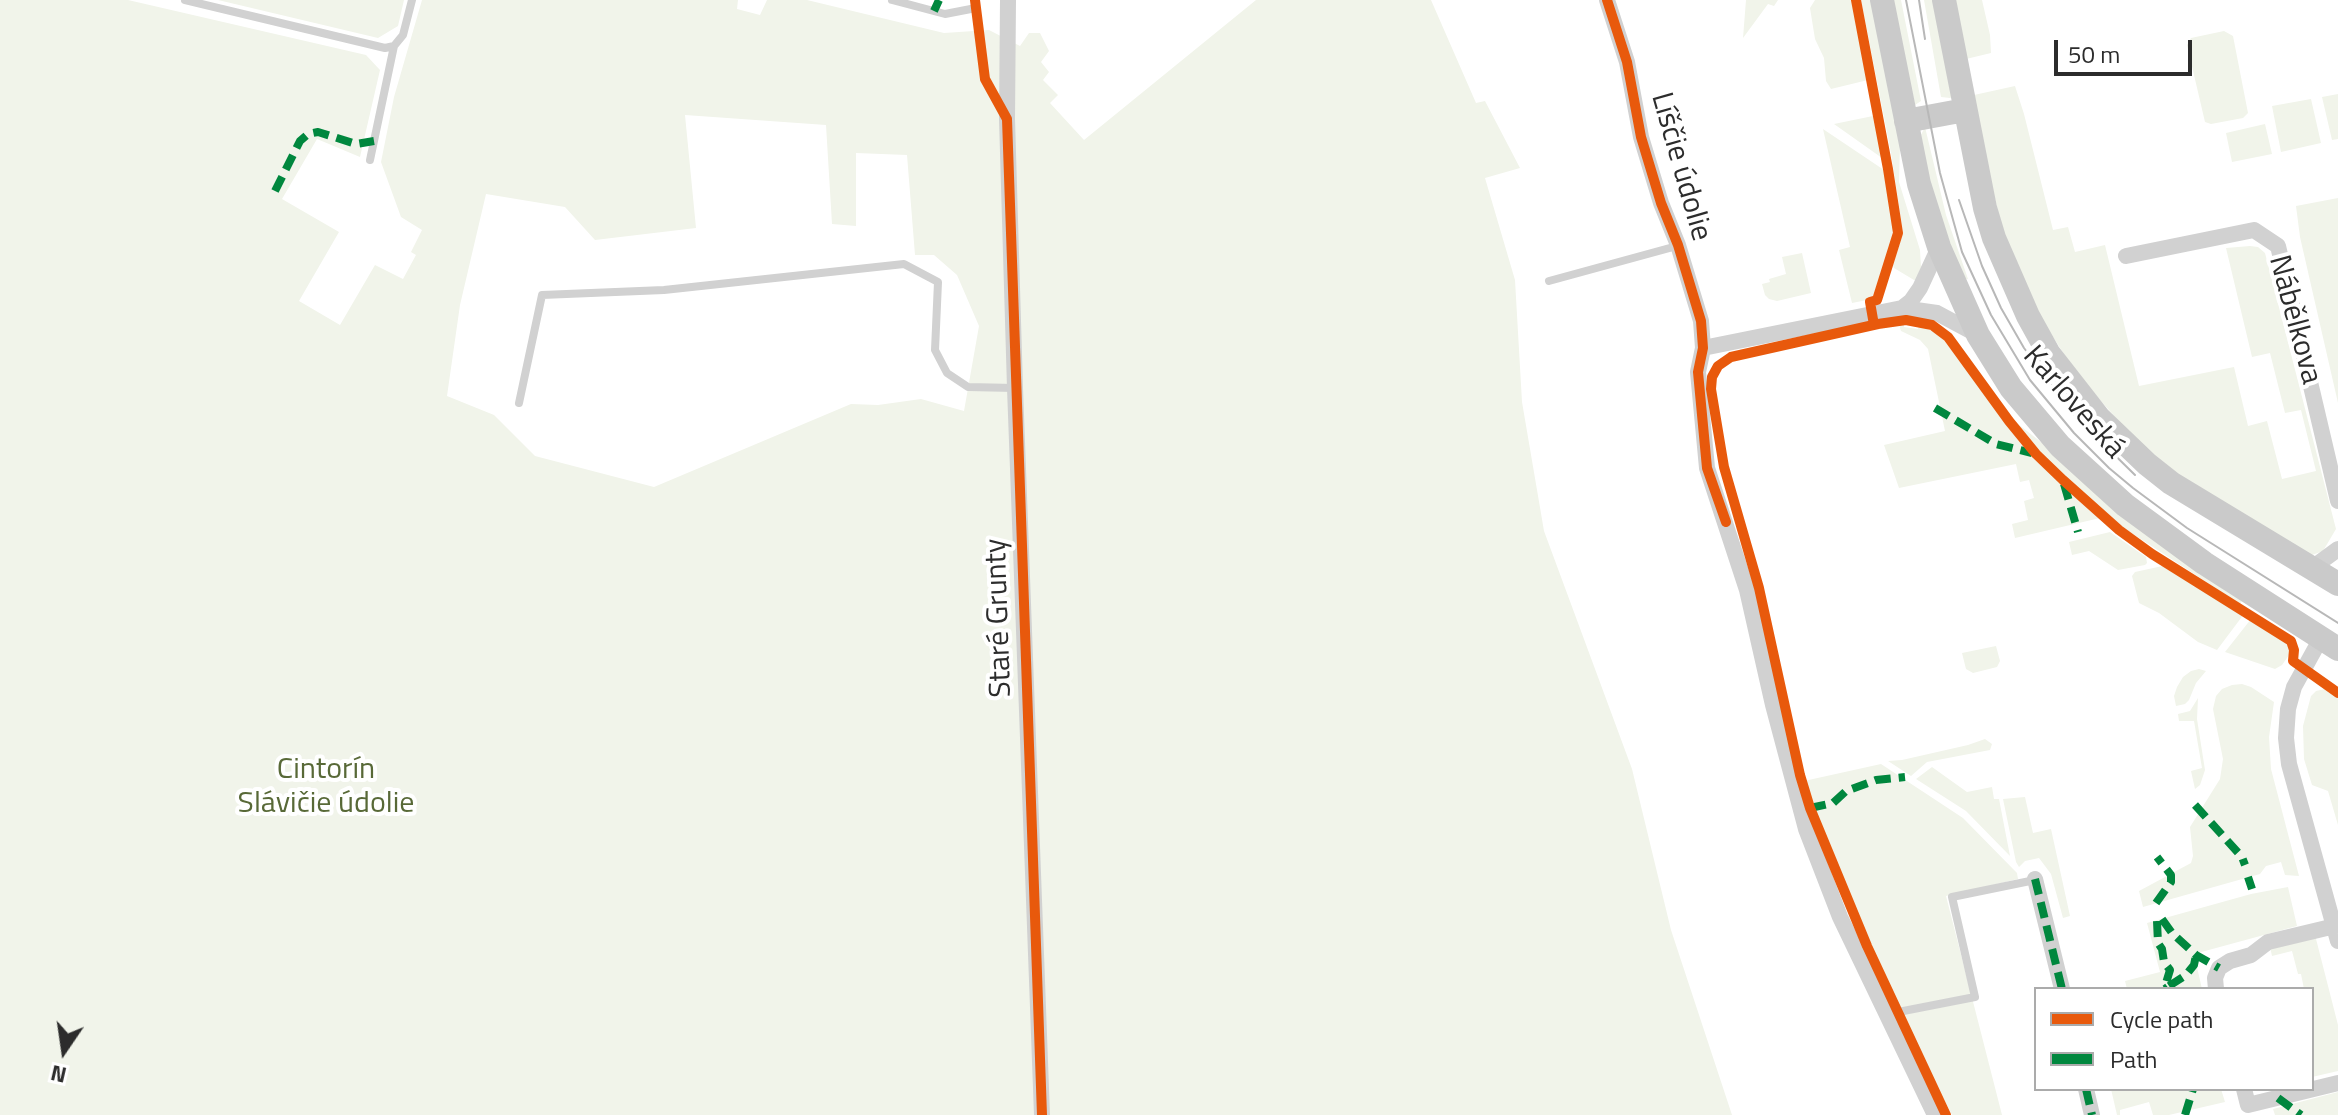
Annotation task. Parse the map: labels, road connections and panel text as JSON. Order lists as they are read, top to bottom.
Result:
{
  "streets": {
    "main road": ["Karloveská"],
    "street": ["Líščie údolie", "Nábělkova", "Staré Grunty"]
  },
  "parks": ["Cintorín Slávičie údolie"],
  "legend": ["Cycle path", "Path"],
  "scale_bar": "50 m",
  "north": "bottom"
}
